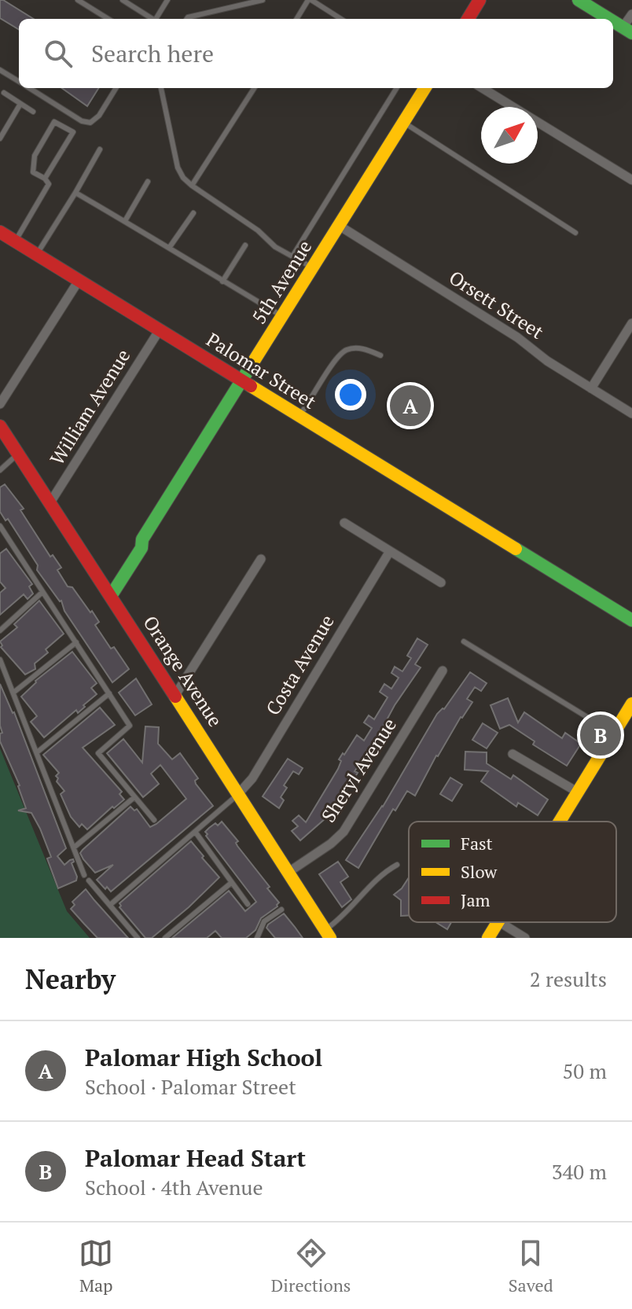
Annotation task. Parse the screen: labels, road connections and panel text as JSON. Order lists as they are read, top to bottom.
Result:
{
  "streets": {
    "main road": ["5th Avenue", "Palomar Street", "Orange Avenue"],
    "street": [
      "Orsett Street",
      "William Avenue",
      "Costa Avenue",
      "Sheryl Avenue"
    ]
  },
  "crossings": [
    ["5th Avenue", "Orsett Street"],
    ["5th Avenue", "Palomar Street"],
    ["5th Avenue", "Orange Avenue"],
    ["Palomar Street", "William Avenue"],
    ["William Avenue", "Orange Avenue"],
    ["Costa Avenue", "Orange Avenue"],
    ["Orange Avenue", "Sheryl Avenue"]
  ],
  "legend": ["Fast", "Slow", "Jam"],
  "north": "top right",
  "page": {
    "search": "Search here",
    "pins": ["A", "B"],
    "heading": ["Nearby", "2 results"],
    "list": [
      {
        "mark": "A",
        "name": "Palomar High School",
        "note": "School · Palomar Street",
        "value": "50 m"
      },
      {
        "mark": "B",
        "name": "Palomar Head Start",
        "note": "School · 4th Avenue",
        "value": "340 m"
      }
    ],
    "nav": ["Map", "Directions", "Saved"]
  }
}
